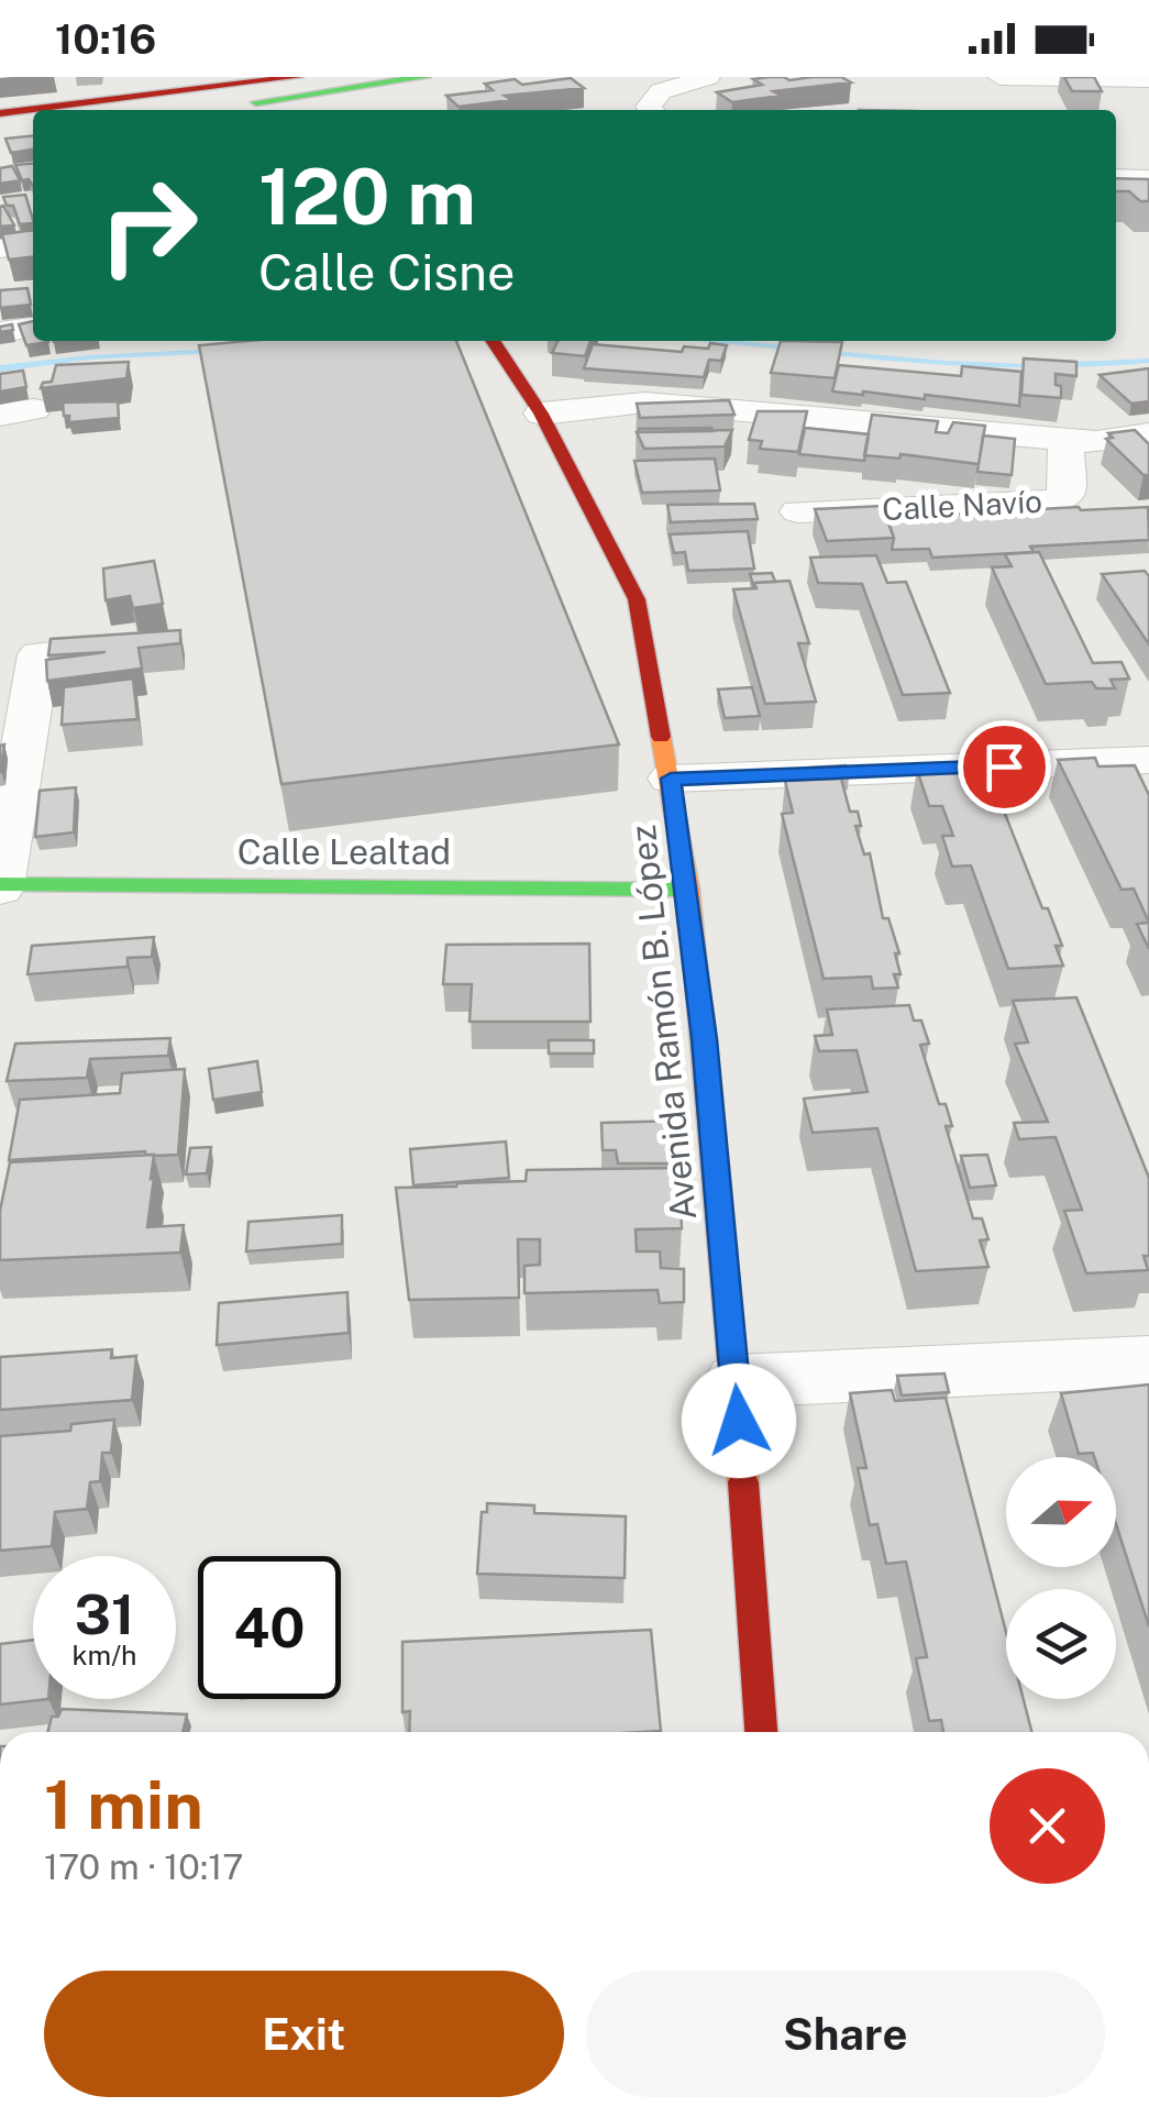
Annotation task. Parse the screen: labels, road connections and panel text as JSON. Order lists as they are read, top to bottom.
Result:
{
  "streets": {
    "street": ["Calle Navío", "Calle Lealtad", "Avenida Ramón B. López"]
  },
  "crossings": [
    ["Calle Lealtad", "Avenida Ramón B. López"]
  ],
  "north": "right",
  "page": {
    "status": "10:16",
    "turn": ["120 m", "Calle Cisne"],
    "speed": "31 km/h",
    "limit": "40",
    "heading": ["1 min", "170 m · 10:17"],
    "buttons": ["Exit", "Share"]
  }
}
